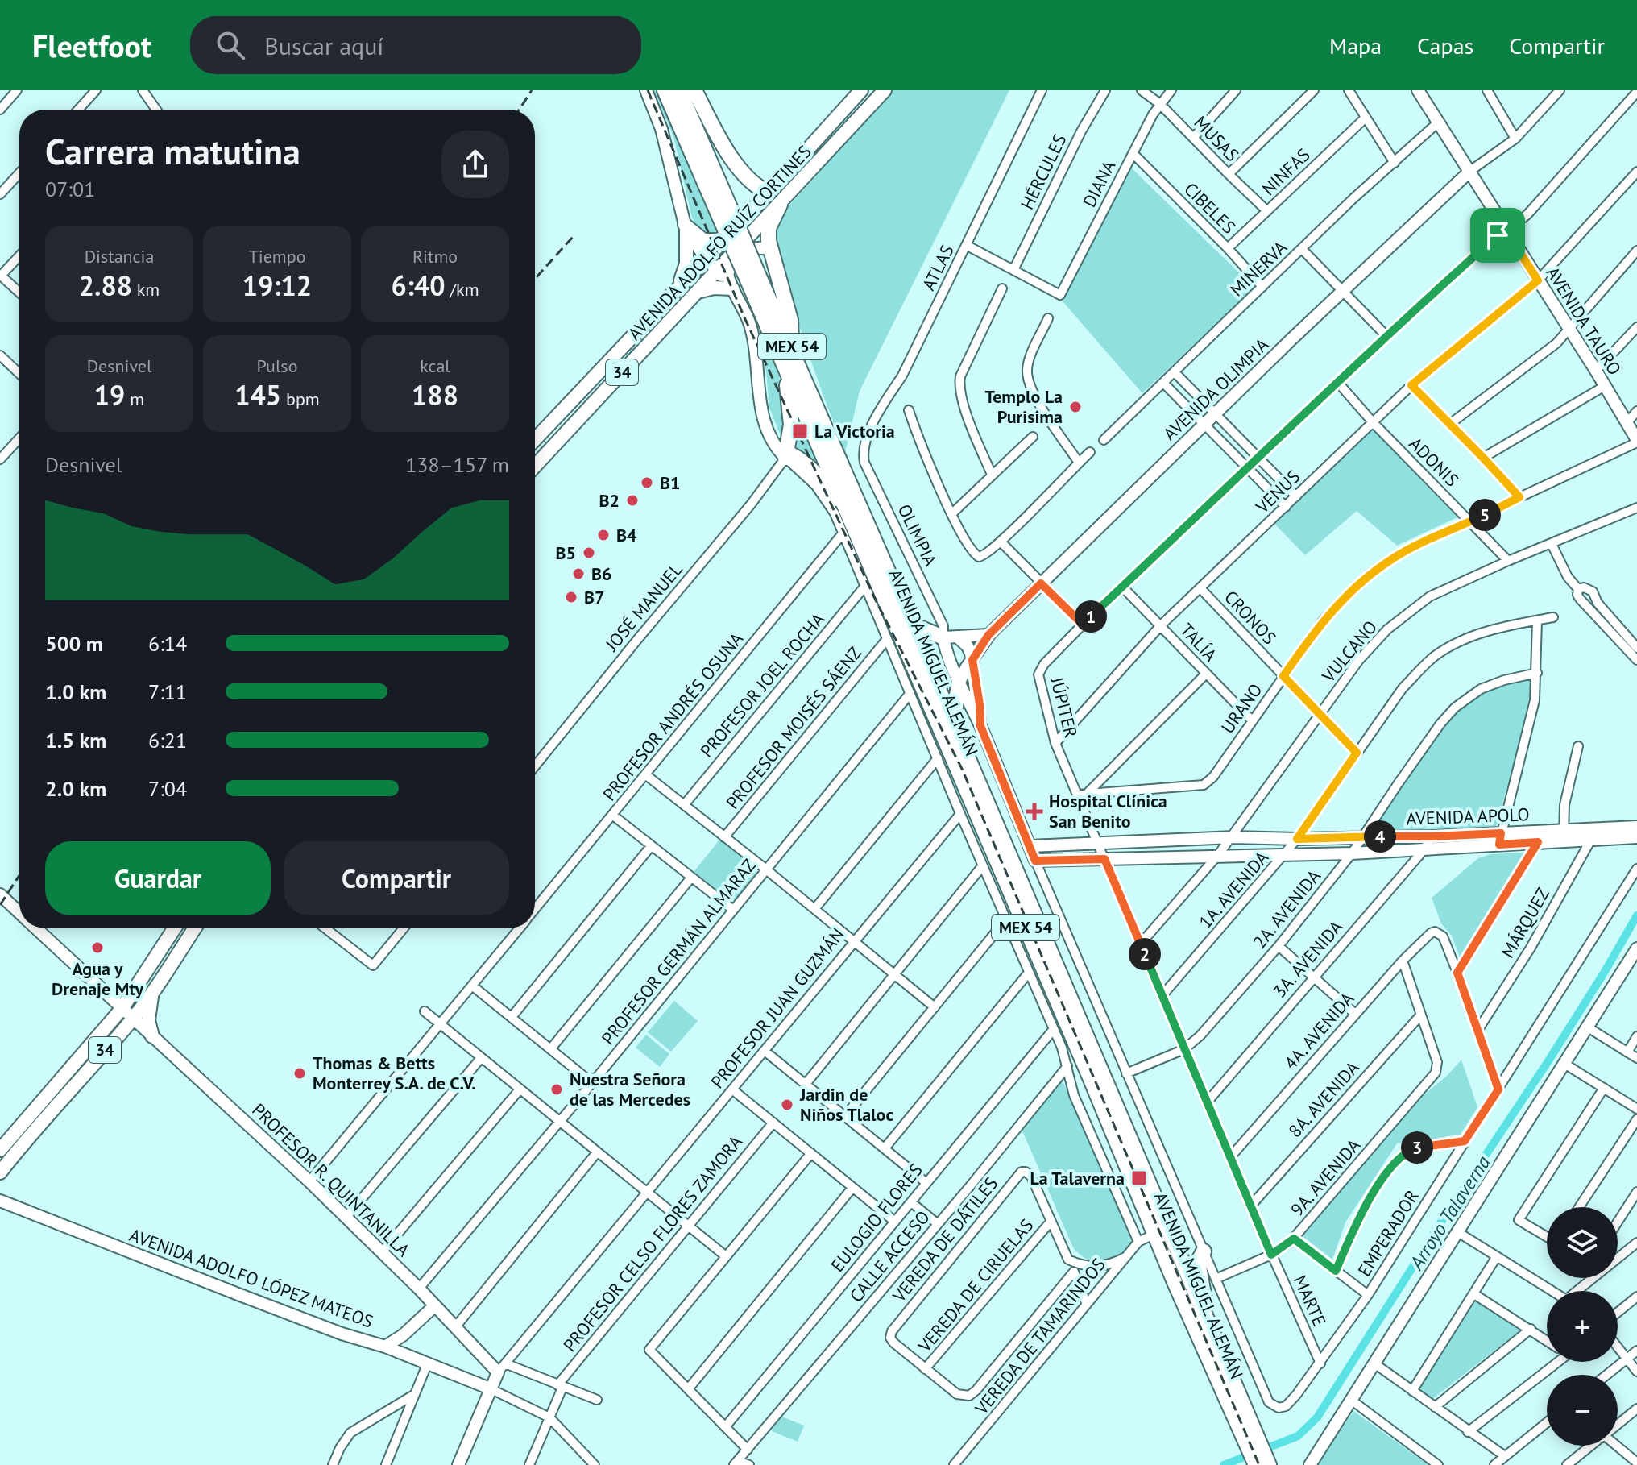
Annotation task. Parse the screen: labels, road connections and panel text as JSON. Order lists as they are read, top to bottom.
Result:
{
  "streets": {
    "highway": ["MEX 54", "AVENIDA MIGUEL ALEMÁN"],
    "main road": ["AVENIDA ADOLFO RUÍZ CORTINES", "34"],
    "street": [
      "MUSAS",
      "HÉRCULES",
      "NINFAS",
      "DIANA",
      "CIBELES",
      "ATLAS",
      "MINERVA",
      "AVENIDA TAURO",
      "AVENIDA OLIMPIA",
      "ADONIS",
      "VENUS",
      "OLIMPIA",
      "JOSÉ MANUEL",
      "CRONOS",
      "TALÍA",
      "VULCANO",
      "PROFESOR JOEL ROCHA",
      "JÚPITER",
      "URANO",
      "PROFESOR ANDRÉS OSUNA",
      "PROFESOR MOISÉS SÁENZ",
      "AVENIDA APOLO",
      "1A. AVENIDA",
      "2A. AVENIDA",
      "MÁRQUEZ",
      "PROFESOR GERMÁN ALMARAZ",
      "3A. AVENIDA",
      "PROFESOR JUAN GUZMÁN",
      "4A. AVENIDA",
      "8A. AVENIDA",
      "9A. AVENIDA",
      "PROFESOR R. QUINTANILLA",
      "EULOGIO FLORES",
      "EMPERADOR",
      "VEREDA DE DÁTILES",
      "PROFESOR CELSO FLORES ZAMORA",
      "CALLE ACCESO",
      "AVENIDA ADOLFO LÓPEZ MATEOS",
      "VEREDA DE CIRUELAS",
      "MARTE",
      "VEREDA DE TAMARINDOS"
    ]
  },
  "crossings": [
    ["MUSAS", "NINFAS"],
    ["MUSAS", "DIANA"],
    ["HÉRCULES", "DIANA"],
    ["NINFAS", "CIBELES"],
    ["DIANA", "CIBELES"],
    ["CIBELES", "MINERVA"],
    ["AVENIDA ADOLFO RUÍZ CORTINES", "AVENIDA MIGUEL ALEMÁN"],
    ["ATLAS", "OLIMPIA"],
    ["MINERVA", "AVENIDA TAURO"],
    ["AVENIDA TAURO", "AVENIDA OLIMPIA"],
    ["AVENIDA TAURO", "VENUS"],
    ["AVENIDA TAURO", "JÚPITER"],
    ["AVENIDA TAURO", "URANO"],
    ["34", "PROFESOR R. QUINTANILLA"],
    ["AVENIDA OLIMPIA", "AVENIDA MIGUEL ALEMÁN"],
    ["ADONIS", "VENUS"],
    ["ADONIS", "VULCANO"],
    ["ADONIS", "JÚPITER"],
    ["ADONIS", "URANO"],
    ["VENUS", "CRONOS"],
    ["VENUS", "TALÍA"],
    ["VENUS", "JÚPITER"],
    ["OLIMPIA", "AVENIDA MIGUEL ALEMÁN"],
    ["CRONOS", "VULCANO"],
    ["CRONOS", "URANO"],
    ["CRONOS", "1A. AVENIDA"],
    ["TALÍA", "JÚPITER"],
    ["TALÍA", "URANO"],
    ["VULCANO", "AVENIDA APOLO"],
    ["VULCANO", "MARTE"],
    ["AVENIDA MIGUEL ALEMÁN", "AVENIDA APOLO"],
    ["AVENIDA MIGUEL ALEMÁN", "2A. AVENIDA"],
    ["AVENIDA MIGUEL ALEMÁN", "9A. AVENIDA"],
    ["AVENIDA MIGUEL ALEMÁN", "EMPERADOR"],
    ["AVENIDA MIGUEL ALEMÁN", "VEREDA DE TAMARINDOS"],
    ["JÚPITER", "URANO"],
    ["JÚPITER", "AVENIDA APOLO"],
    ["JÚPITER", "MARTE"],
    ["PROFESOR ANDRÉS OSUNA", "PROFESOR R. QUINTANILLA"],
    ["AVENIDA APOLO", "1A. AVENIDA"],
    ["AVENIDA APOLO", "2A. AVENIDA"],
    ["AVENIDA APOLO", "MÁRQUEZ"],
    ["AVENIDA APOLO", "3A. AVENIDA"],
    ["AVENIDA APOLO", "MARTE"],
    ["1A. AVENIDA", "MARTE"],
    ["2A. AVENIDA", "MARTE"],
    ["PROFESOR GERMÁN ALMARAZ", "PROFESOR R. QUINTANILLA"],
    ["3A. AVENIDA", "MARTE"],
    ["PROFESOR JUAN GUZMÁN", "PROFESOR R. QUINTANILLA"],
    ["4A. AVENIDA", "MARTE"],
    ["8A. AVENIDA", "9A. AVENIDA"],
    ["8A. AVENIDA", "MARTE"],
    ["9A. AVENIDA", "MARTE"],
    ["PROFESOR R. QUINTANILLA", "PROFESOR CELSO FLORES ZAMORA"],
    ["EMPERADOR", "MARTE"],
    ["VEREDA DE DÁTILES", "VEREDA DE CIRUELAS"]
  ],
  "water": ["Arroyo Talaverna"],
  "places": {
    "other": [
      "Templo La Purisima",
      "B1",
      "B2",
      "B4",
      "B5",
      "B6",
      "B7",
      "Agua y Drenaje Mty",
      "Thomas & Betts Monterrey S.A. de C.V.",
      "Nuestra Señora de las Mercedes",
      "Jardin de Niños Tlaloc"
    ],
    "transit": ["La Victoria", "La Talaverna"],
    "health": ["Hospital Clínica San Benito"]
  },
  "page": {
    "header": "Fleetfoot",
    "search": "Buscar aquí",
    "nav": ["Mapa", "Capas", "Compartir"],
    "heading": ["Carrera matutina", "07:01"],
    "stats": [
      ["Distancia", "2.88 km"],
      ["Tiempo", "19:12"],
      ["Ritmo", "6:40 /km"],
      ["Desnivel", "19 m"],
      ["Pulso", "145 bpm"],
      ["kcal", "188"]
    ],
    "chart": ["Desnivel", "138–157 m"],
    "pins": [
      "5",
      "1",
      "4",
      "2",
      "3"
    ],
    "list": [
      {
        "name": "500 m",
        "note": "6:14"
      },
      {
        "name": "1.0 km",
        "note": "7:11"
      },
      {
        "name": "1.5 km",
        "note": "6:21"
      },
      {
        "name": "2.0 km",
        "note": "7:04"
      }
    ],
    "buttons": ["Guardar", "Compartir"],
    "map_buttons": ["+", "−"]
  }
}
